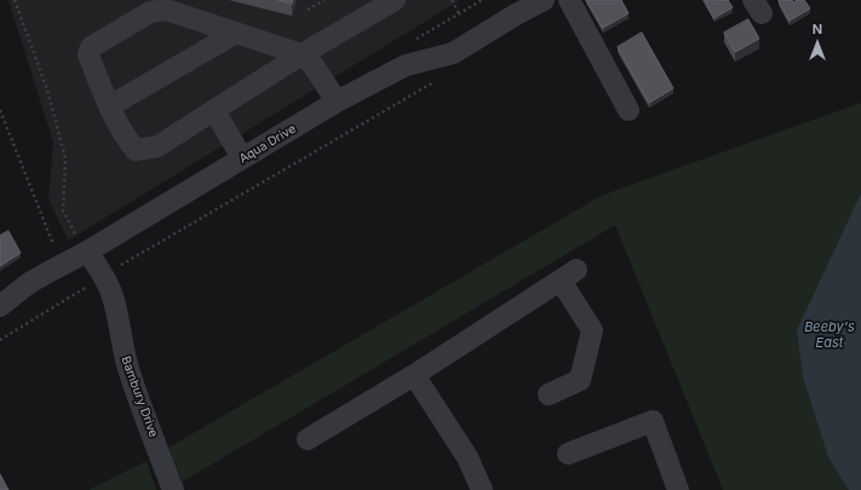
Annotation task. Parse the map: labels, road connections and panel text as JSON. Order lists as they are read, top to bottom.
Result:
{
  "streets": {
    "street": ["Aqua Drive", "Bambury Drive"]
  },
  "crossings": [
    ["Aqua Drive", "Bambury Drive"]
  ],
  "water": ["Beeby's East"],
  "north": "top"
}
